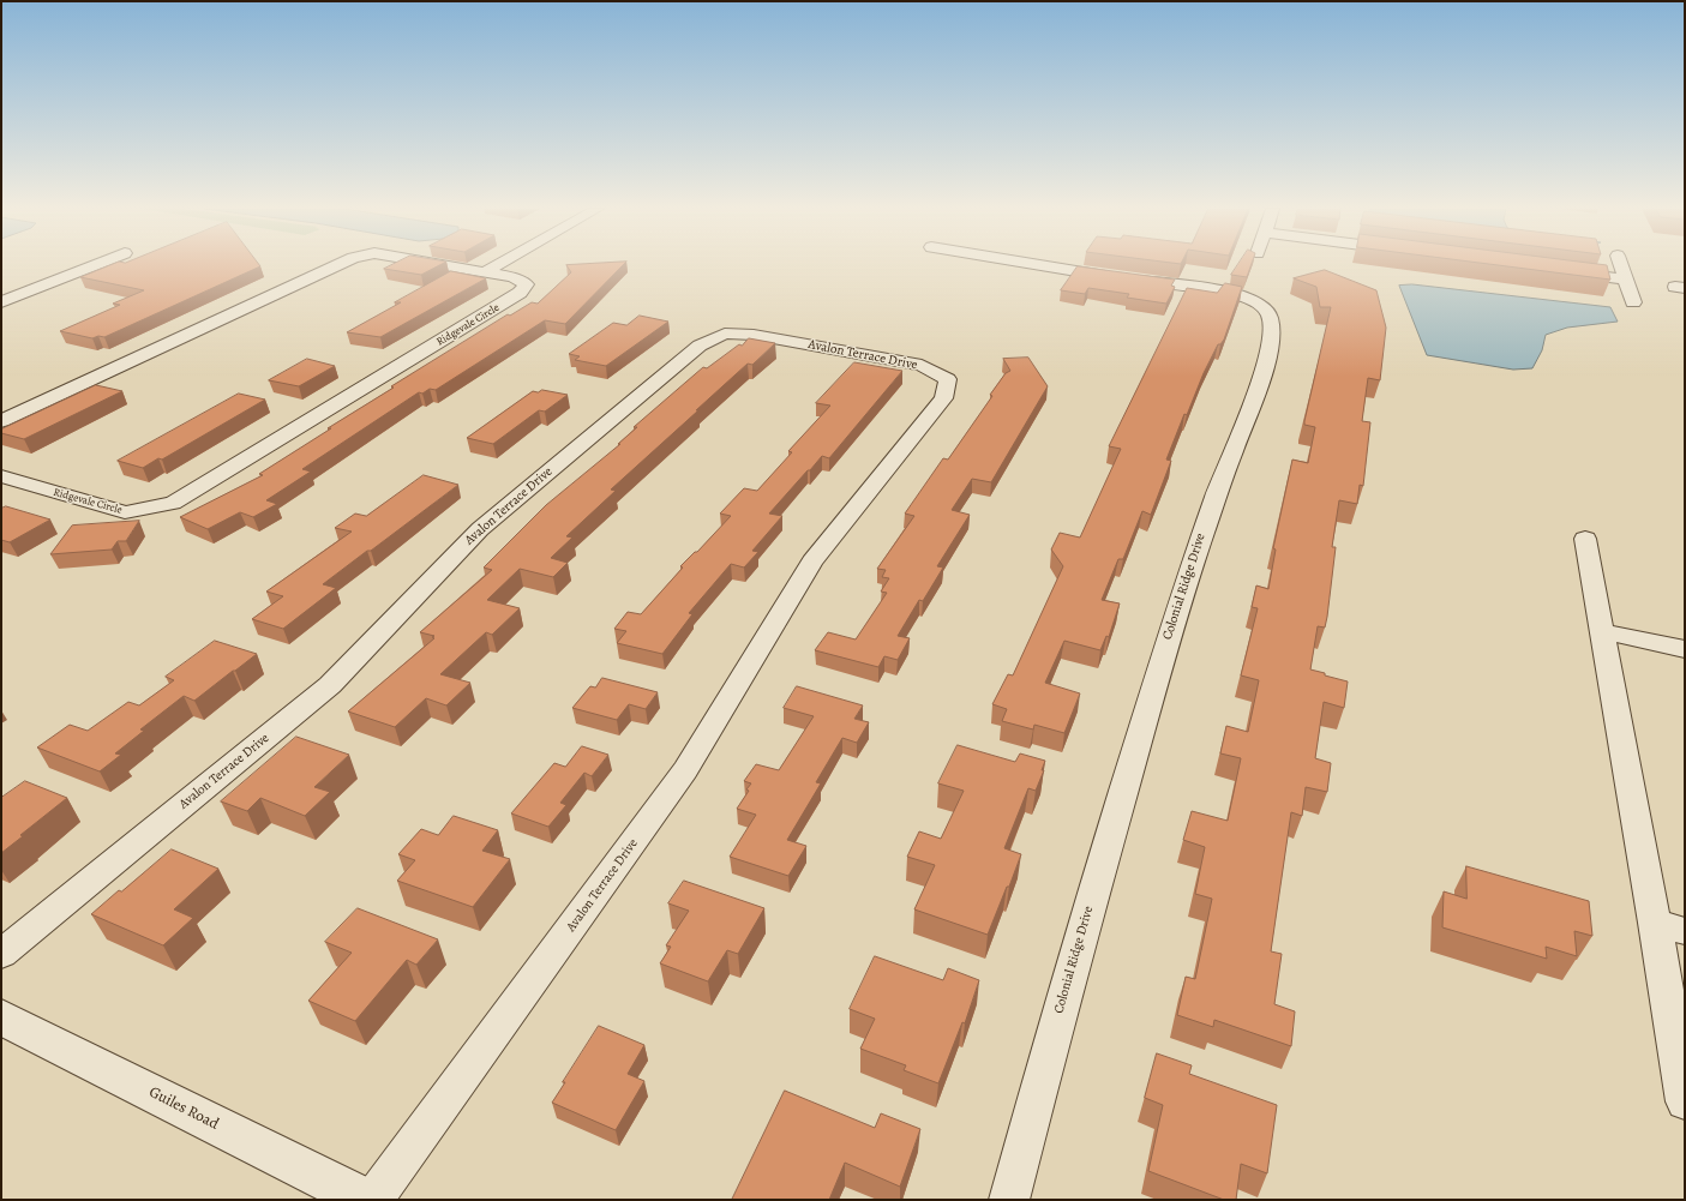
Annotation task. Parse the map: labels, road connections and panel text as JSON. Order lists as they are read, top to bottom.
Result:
{
  "streets": {
    "street": [
      "Ridgevale Circle",
      "Avalon Terrace Drive",
      "Colonial Ridge Drive",
      "Guiles Road"
    ]
  }
}
